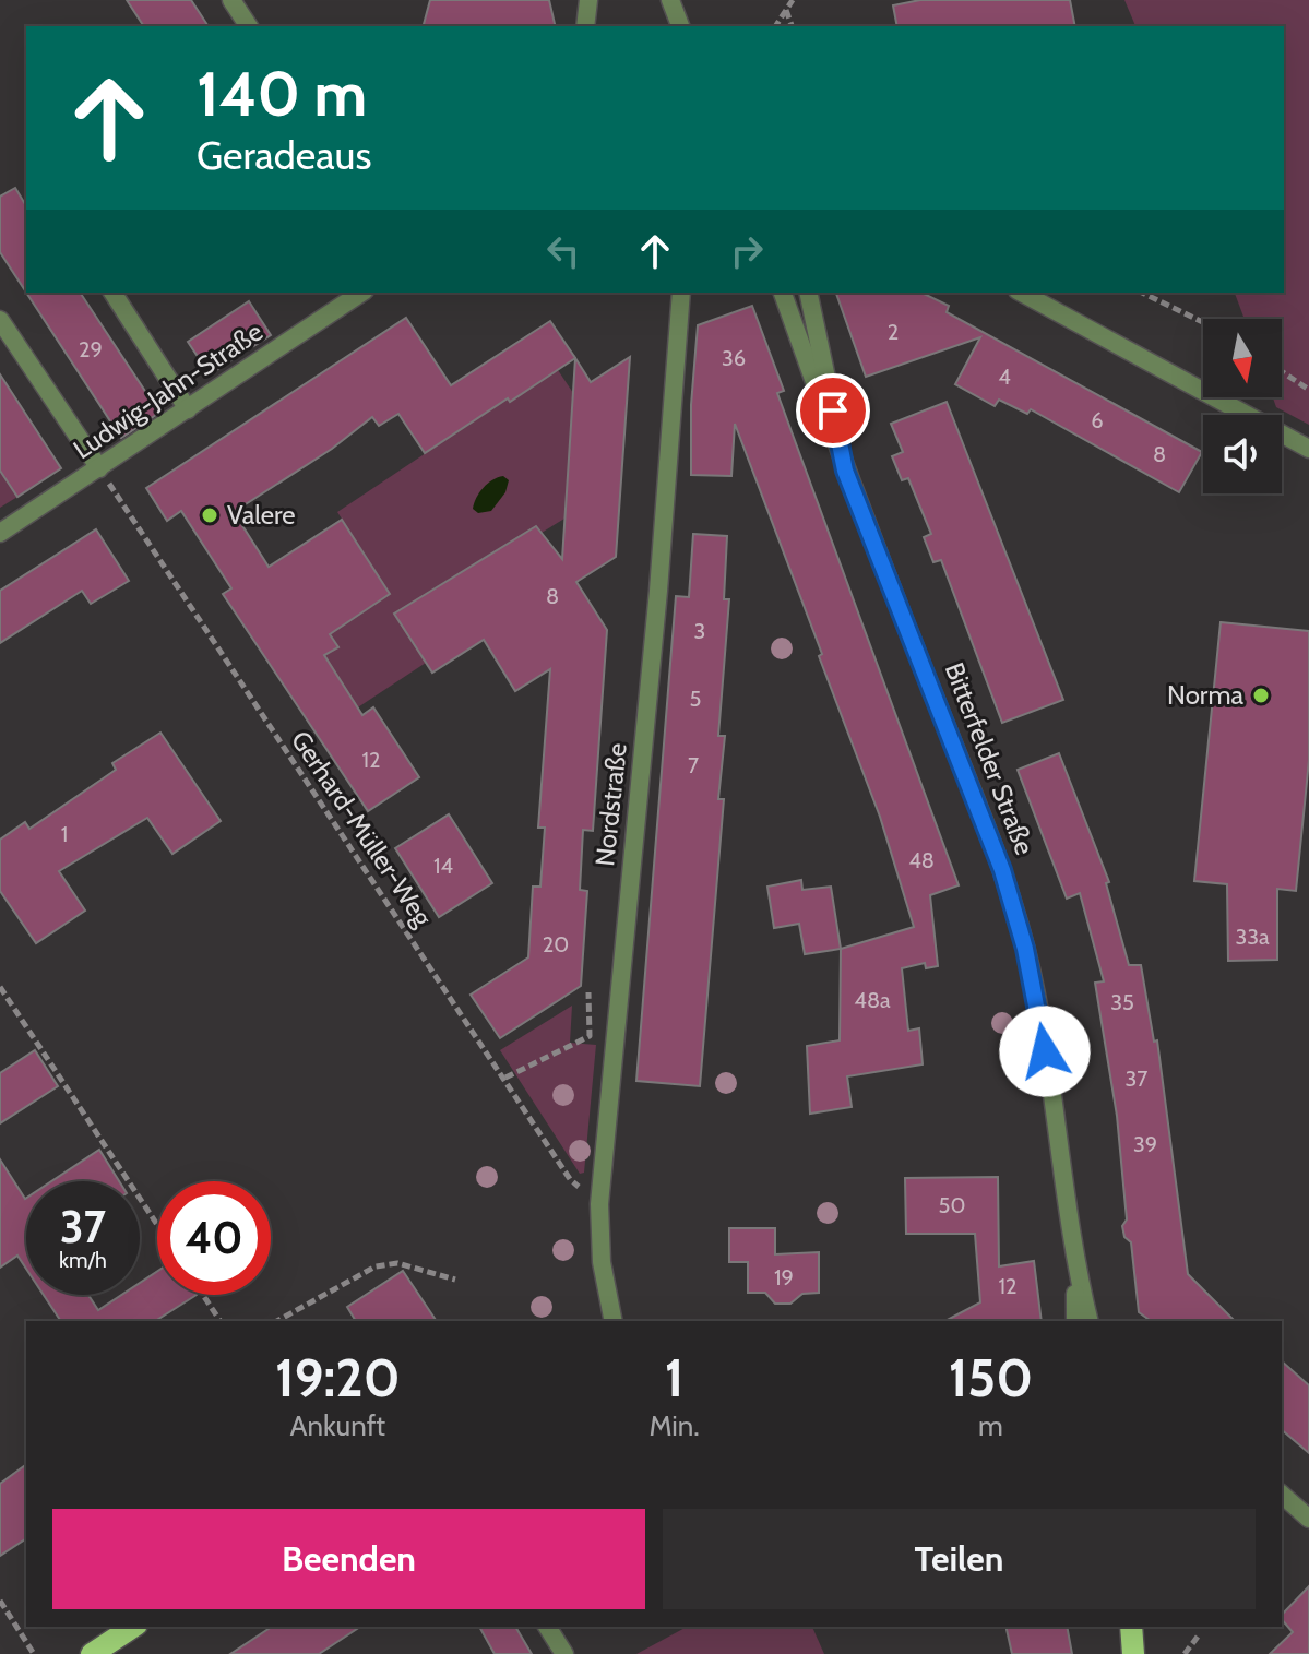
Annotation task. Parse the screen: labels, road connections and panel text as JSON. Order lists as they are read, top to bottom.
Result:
{
  "streets": {
    "street": ["Ludwig-Jahn-Straße", "Bitterfelder Straße", "Nordstraße"],
    "path": ["Gerhard-Müller-Weg"]
  },
  "crossings": [
    ["Ludwig-Jahn-Straße", "Gerhard-Müller-Weg"],
    ["Nordstraße", "Gerhard-Müller-Weg"]
  ],
  "places": ["Valere", "Norma"],
  "house_numbers": [
    "2",
    "29",
    "36",
    "4",
    "6",
    "8",
    "8",
    "3",
    "5",
    "12",
    "7",
    "1",
    "48",
    "14",
    "33a",
    "20",
    "48a",
    "35",
    "37",
    "39",
    "50",
    "19",
    "12"
  ],
  "north": "bottom",
  "page": {
    "turn": ["140 m", "Geradeaus"],
    "speed": "37 km/h",
    "limit": "40",
    "eta": [
      "19:20",
      "Ankunft",
      "1",
      "Min.",
      "150",
      "m"
    ],
    "buttons": ["Beenden", "Teilen"]
  }
}
